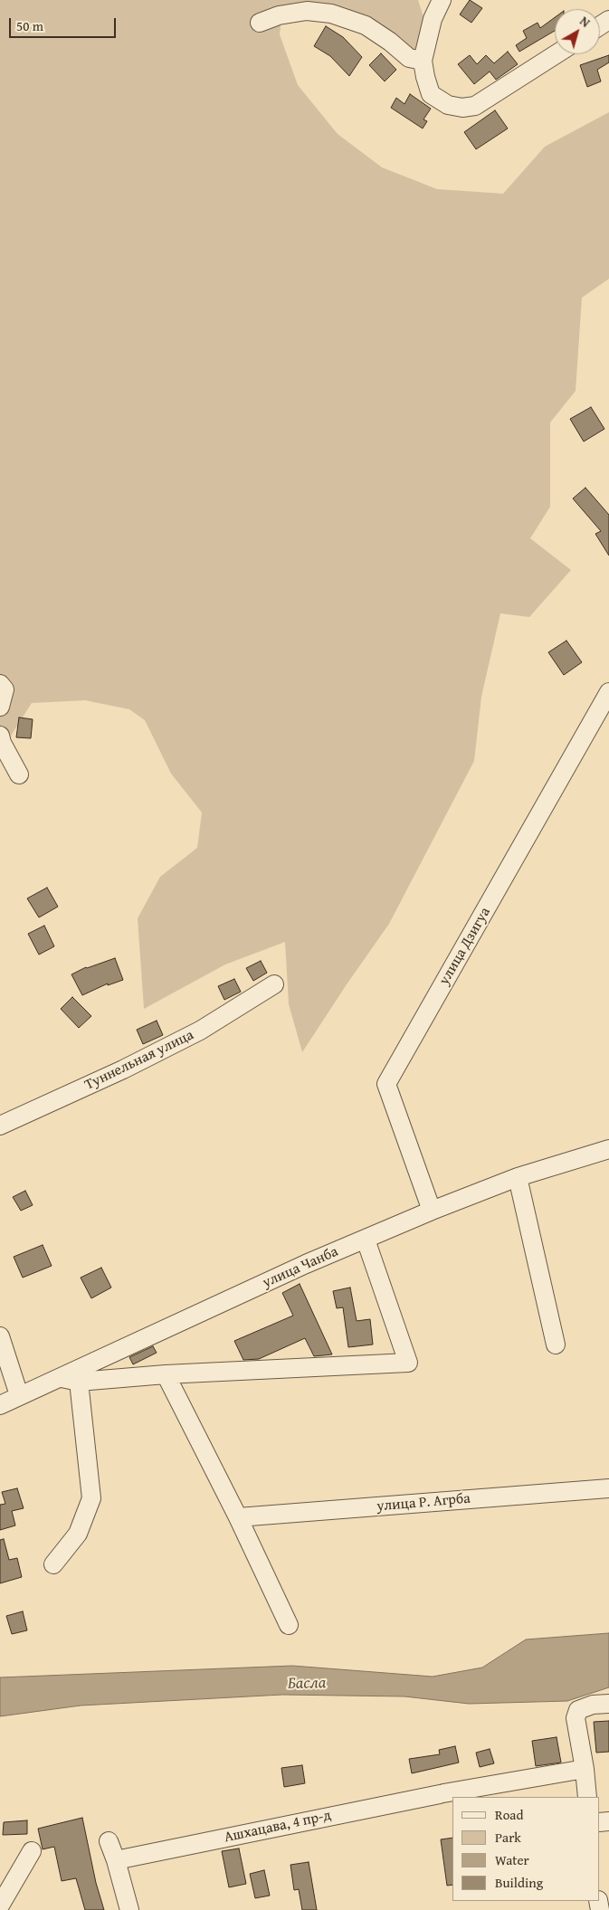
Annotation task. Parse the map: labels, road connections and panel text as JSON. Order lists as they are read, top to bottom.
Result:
{
  "streets": {
    "street": [
      "улица Дзигуа",
      "Туннельная улица",
      "улица Чанба",
      "улица Р. Агрба",
      "Ашхацава, 4 пр-д"
    ]
  },
  "crossings": [
    ["улица Дзигуа", "улица Чанба"]
  ],
  "water": ["Басла"],
  "legend": [
    "Road",
    "Park",
    "Water",
    "Building"
  ],
  "scale_bar": "50 m",
  "north": "top right"
}
